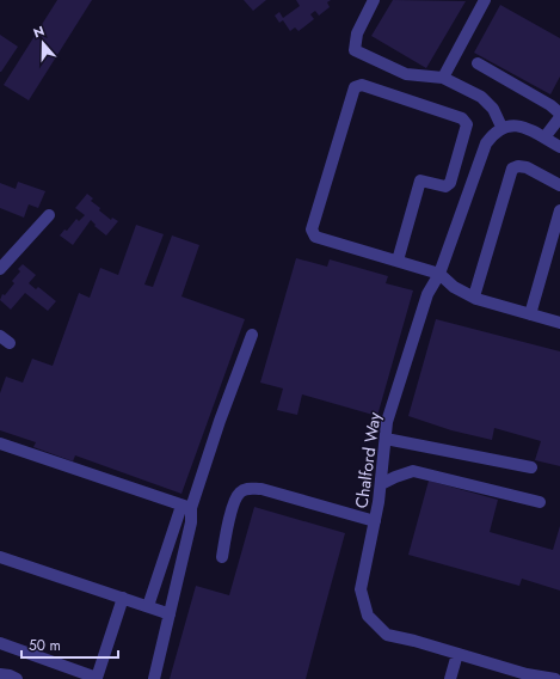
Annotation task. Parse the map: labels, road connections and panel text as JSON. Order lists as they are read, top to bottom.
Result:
{
  "streets": {
    "street": ["Chalford Way"]
  },
  "scale_bar": "50 m",
  "north": "top"
}
